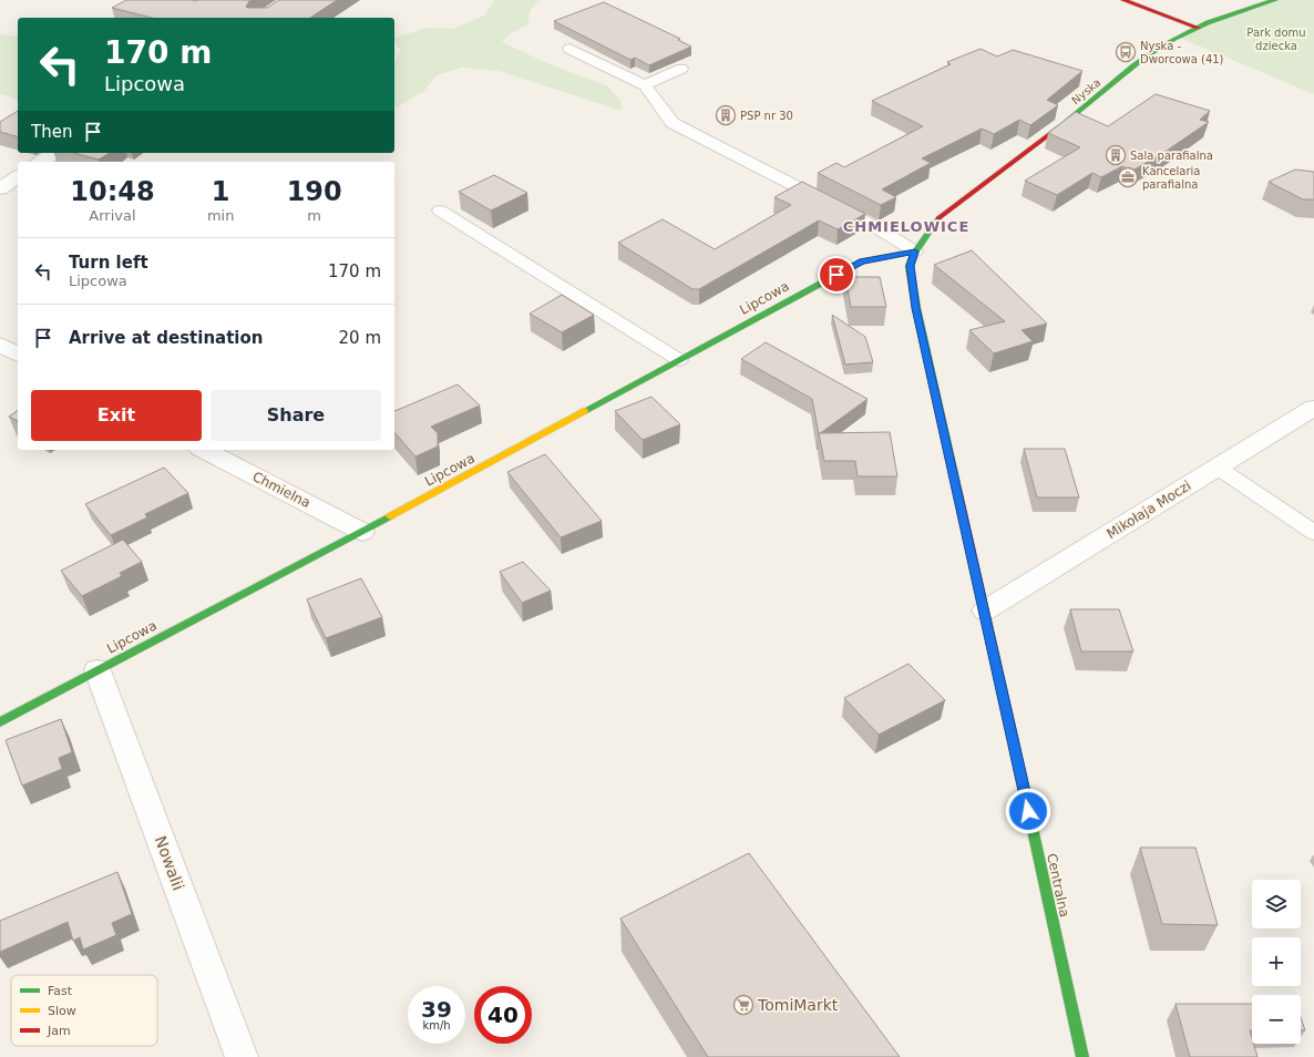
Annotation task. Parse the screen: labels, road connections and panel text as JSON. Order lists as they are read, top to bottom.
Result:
{
  "streets": {
    "street": [
      "Nyska",
      "Lipcowa",
      "Chmielna",
      "Mikołaja Moczi",
      "Nowalii",
      "Centralna"
    ]
  },
  "crossings": [
    ["Nyska", "Lipcowa"],
    ["Nyska", "Centralna"],
    ["Lipcowa", "Chmielna"],
    ["Lipcowa", "Nowalii"],
    ["Lipcowa", "Centralna"],
    ["Mikołaja Moczi", "Centralna"]
  ],
  "districts": ["CHMIELOWICE"],
  "parks": ["Park domu dziecka"],
  "places": {
    "bus stop": ["Nyska - Dworcowa (41)"],
    "building": ["PSP nr 30", "Sala parafialna"],
    "office": ["Kancelaria parafialna"],
    "supermarket": ["TomiMarkt"]
  },
  "legend": ["Fast", "Slow", "Jam"],
  "page": {
    "turn": ["170 m", "Lipcowa"],
    "then": "Then",
    "eta": [
      "10:48",
      "Arrival",
      "1",
      "min",
      "190",
      "m"
    ],
    "list": [
      {
        "name": "Turn left",
        "note": "Lipcowa",
        "value": "170 m"
      },
      {
        "name": "Arrive at destination",
        "value": "20 m"
      }
    ],
    "buttons": ["Exit", "Share"],
    "map_buttons": ["+", "−"],
    "speed": "39 km/h",
    "limit": "40"
  }
}
